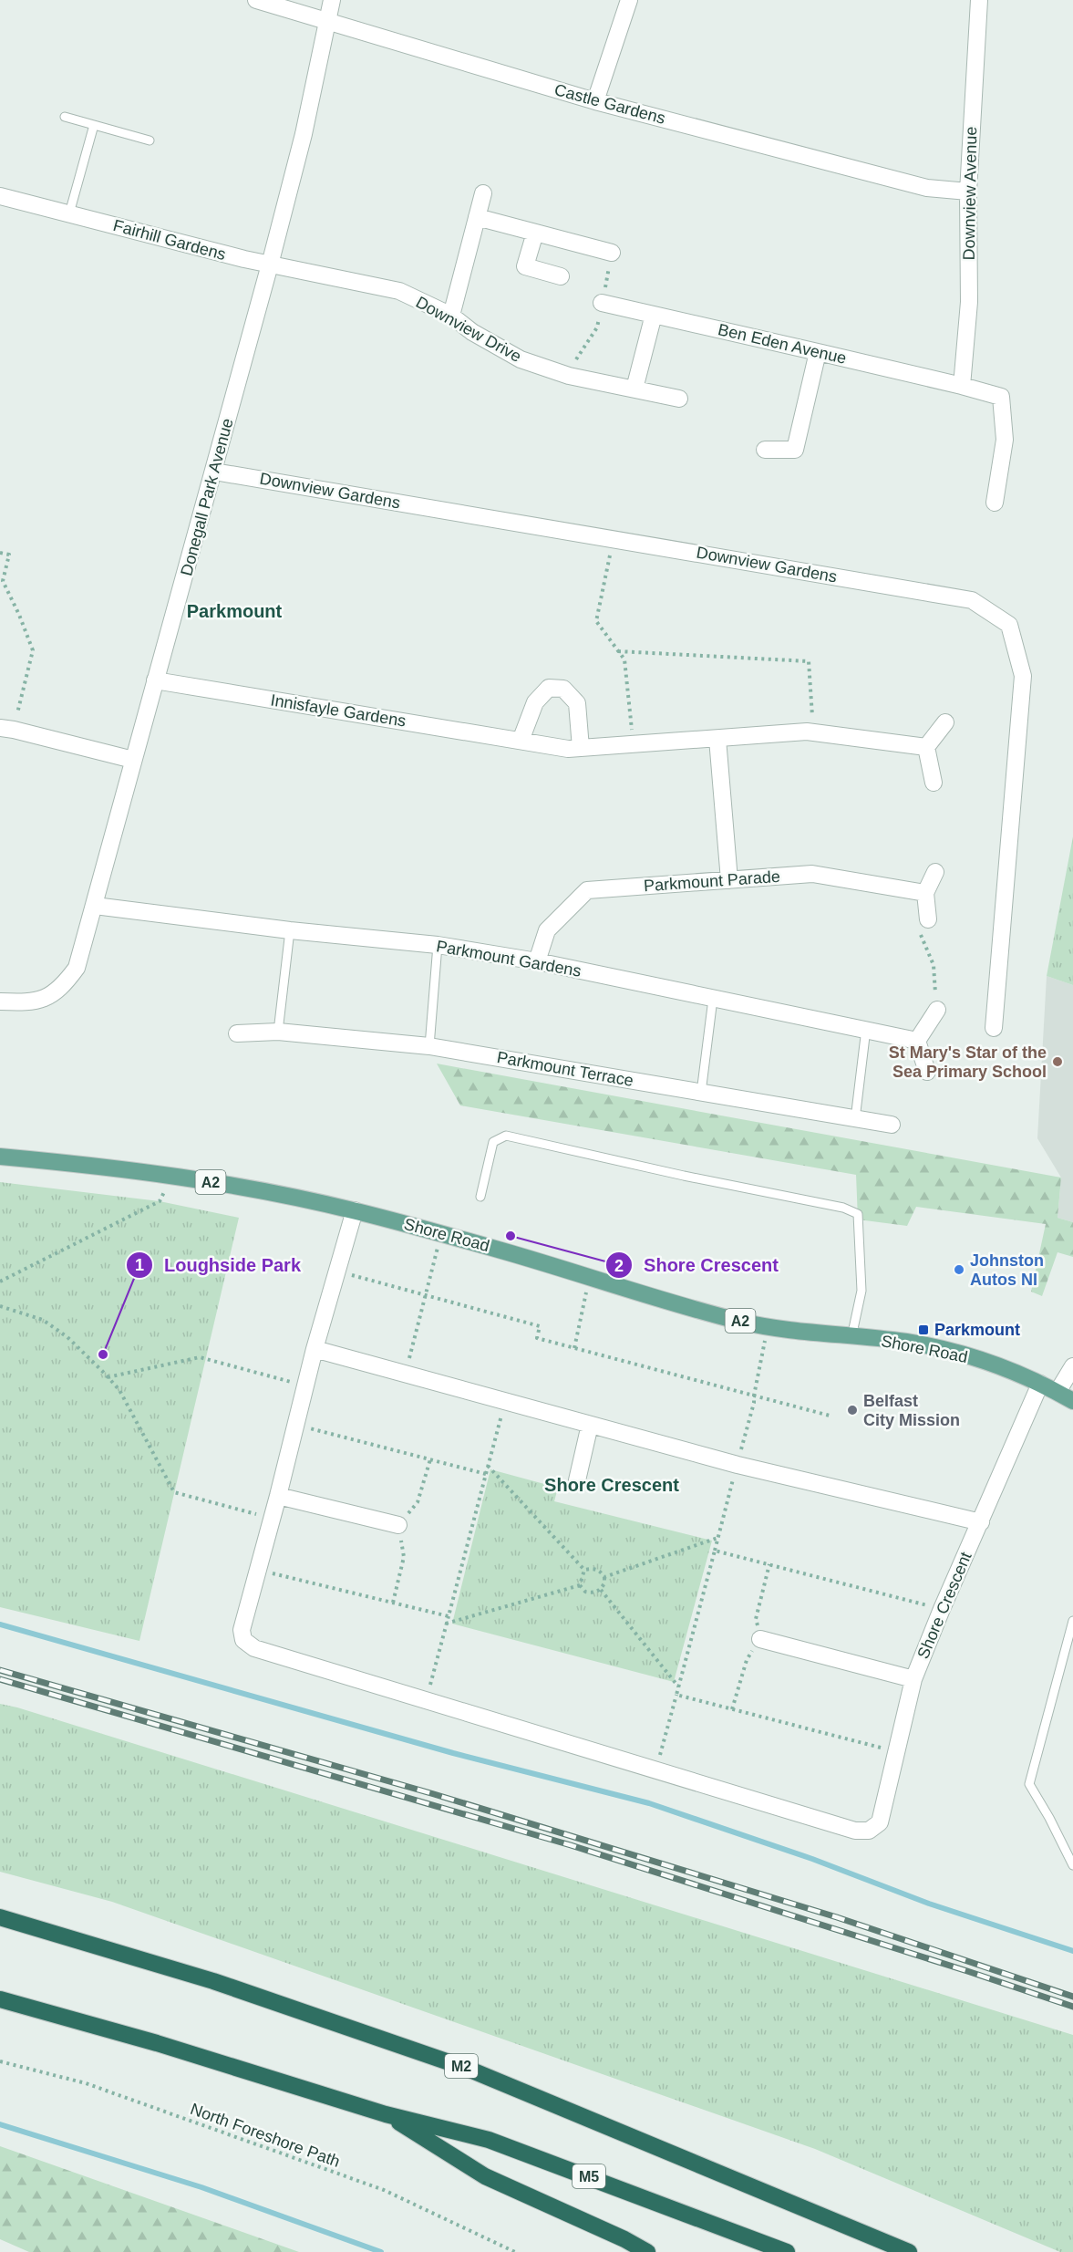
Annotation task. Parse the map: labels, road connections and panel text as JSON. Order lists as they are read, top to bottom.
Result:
{
  "streets": {
    "highway": ["M2", "M5"],
    "main road": ["A2", "Shore Road"],
    "street": [
      "Castle Gardens",
      "Downview Avenue",
      "Fairhill Gardens",
      "Downview Drive",
      "Ben Eden Avenue",
      "Downview Gardens",
      "Donegall Park Avenue",
      "Innisfayle Gardens",
      "Parkmount Parade",
      "Parkmount Gardens",
      "Parkmount Terrace",
      "Shore Crescent"
    ],
    "path": ["North Foreshore Path"]
  },
  "crossings": [
    ["Castle Gardens", "Downview Avenue"],
    ["Castle Gardens", "Donegall Park Avenue"],
    ["Downview Avenue", "Ben Eden Avenue"],
    ["Fairhill Gardens", "Downview Drive"],
    ["Fairhill Gardens", "Donegall Park Avenue"],
    ["Downview Drive", "Donegall Park Avenue"],
    ["Downview Gardens", "Donegall Park Avenue"],
    ["Donegall Park Avenue", "Innisfayle Gardens"],
    ["Donegall Park Avenue", "Parkmount Gardens"],
    ["Parkmount Parade", "Parkmount Gardens"],
    ["Shore Road", "Shore Crescent"]
  ],
  "districts": ["Parkmount", "Shore Crescent"],
  "places": {
    "other": [
      "St Mary's Star of the Sea Primary School",
      "Shore Crescent",
      "Johnston Autos NI",
      "Loughside Park",
      "Belfast City Mission"
    ],
    "transit": ["Parkmount"]
  }
}
